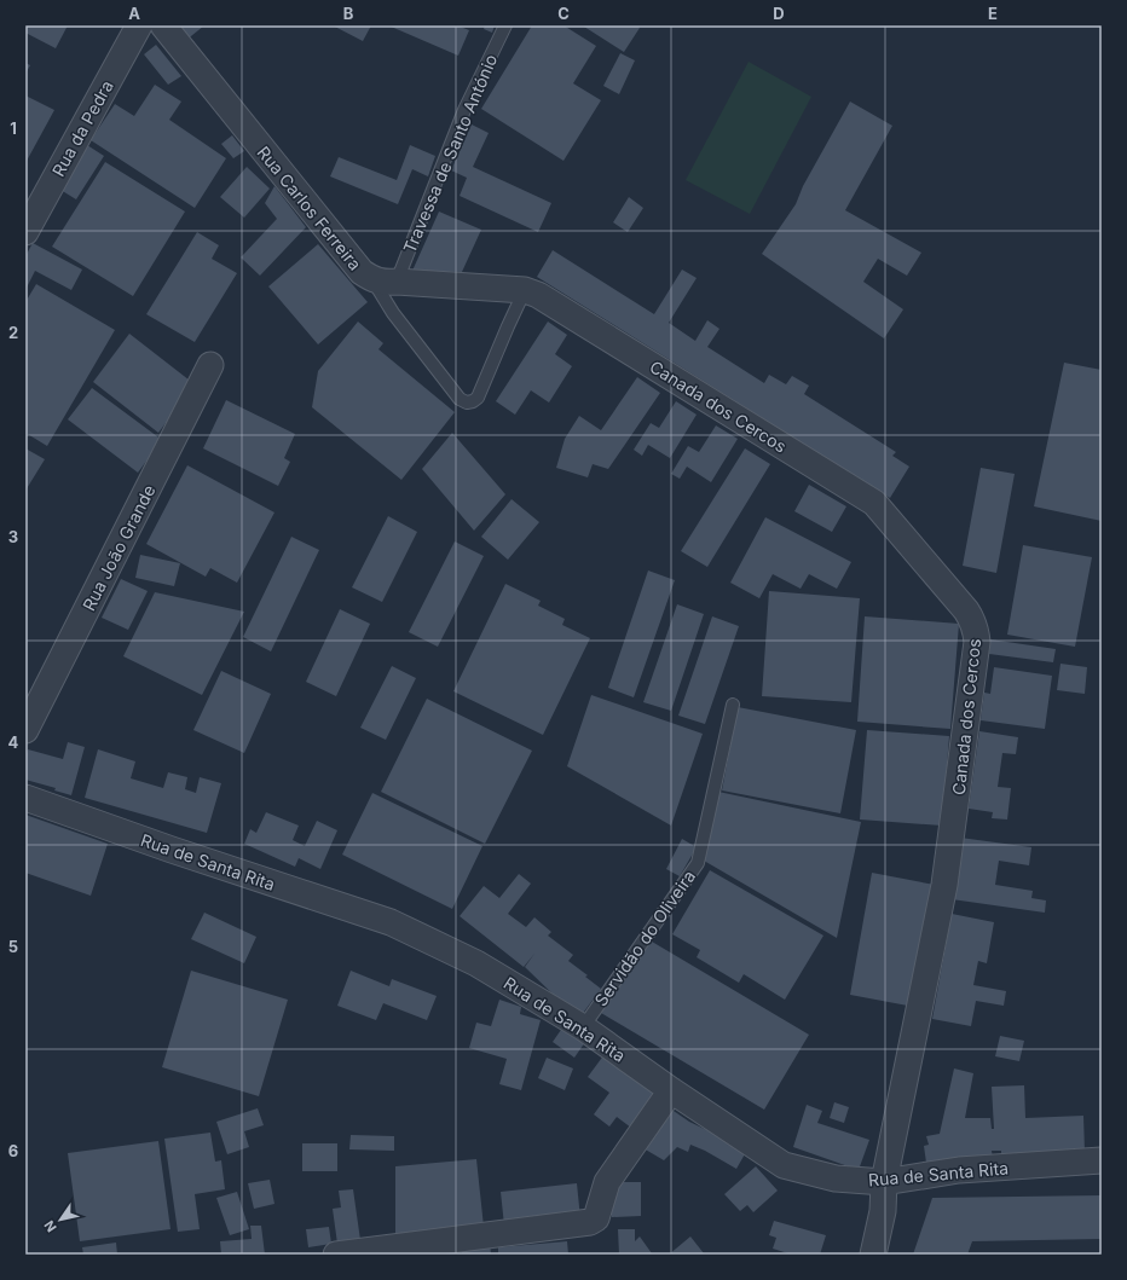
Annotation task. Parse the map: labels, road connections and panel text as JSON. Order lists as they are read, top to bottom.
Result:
{
  "streets": {
    "street": [
      "Rua da Pedra",
      "Rua Carlos Ferreira",
      "Canada dos Cercos",
      "Rua João Grande",
      "Rua de Santa Rita"
    ],
    "lane": ["Travessa de Santo António", "Servidão do Oliveira"]
  },
  "crossings": [
    ["Travessa de Santo António", "Rua Carlos Ferreira"],
    ["Canada dos Cercos", "Rua de Santa Rita"],
    ["Rua de Santa Rita", "Servidão do Oliveira"]
  ],
  "north": "bottom left",
  "grid": {
    "columns": [
      "A",
      "B",
      "C",
      "D",
      "E"
    ],
    "rows": [
      "1",
      "2",
      "3",
      "4",
      "5",
      "6"
    ]
  }
}
